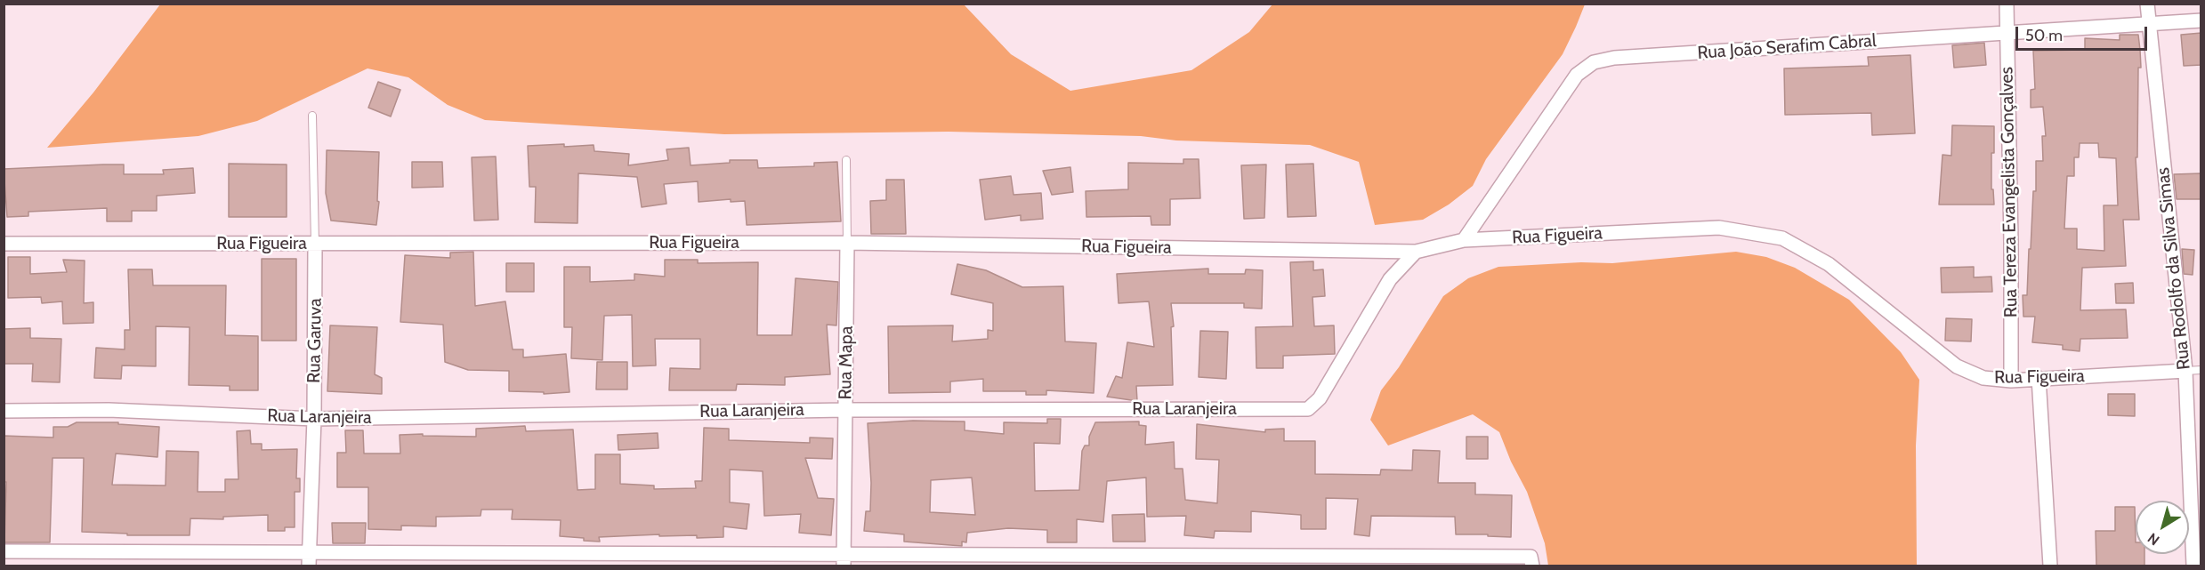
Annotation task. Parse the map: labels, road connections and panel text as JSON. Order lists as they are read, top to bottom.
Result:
{
  "streets": {
    "street": [
      "Rua João Serafim Cabral",
      "Rua Tereza Evangelista Gonçalves",
      "Rua Figueira",
      "Rua Rodolfo da Silva Simas",
      "Rua Garuva",
      "Rua Mapa",
      "Rua Laranjeira"
    ]
  },
  "crossings": [
    ["Rua João Serafim Cabral", "Rua Tereza Evangelista Gonçalves"],
    ["Rua João Serafim Cabral", "Rua Figueira"],
    ["Rua João Serafim Cabral", "Rua Rodolfo da Silva Simas"],
    ["Rua Tereza Evangelista Gonçalves", "Rua Figueira"],
    ["Rua Figueira", "Rua Rodolfo da Silva Simas"],
    ["Rua Figueira", "Rua Garuva"],
    ["Rua Figueira", "Rua Mapa"],
    ["Rua Figueira", "Rua Laranjeira"],
    ["Rua Garuva", "Rua Laranjeira"],
    ["Rua Mapa", "Rua Laranjeira"]
  ],
  "scale_bar": "50 m",
  "north": "bottom left"
}
